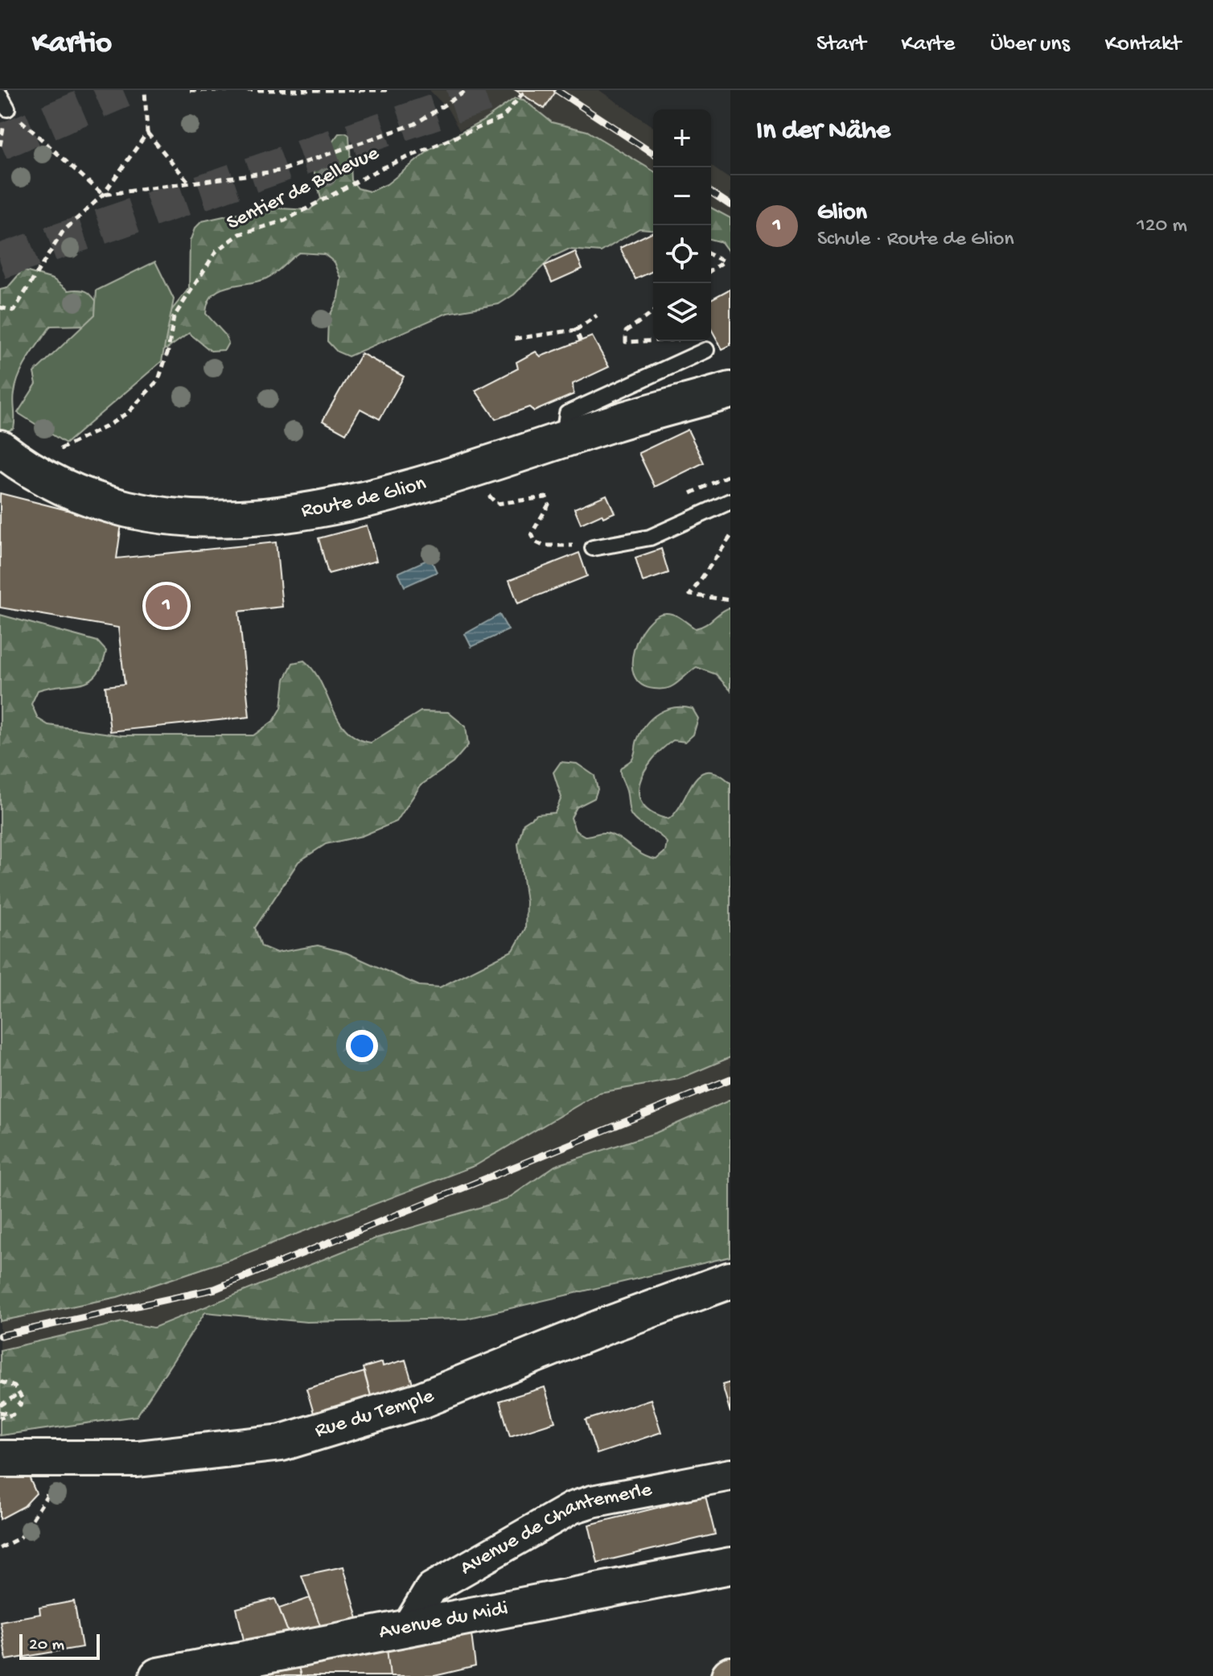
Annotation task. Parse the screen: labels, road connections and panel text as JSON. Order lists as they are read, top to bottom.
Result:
{
  "streets": {
    "street": [
      "Route de Glion",
      "Rue du Temple",
      "Avenue de Chantemerle",
      "Avenue du Midi"
    ],
    "path": ["Sentier de Bellevue"]
  },
  "crossings": [
    ["Avenue de Chantemerle", "Avenue du Midi"]
  ],
  "scale_bar": "20 m",
  "page": {
    "header": "Kartio",
    "nav": [
      "Start",
      "Karte",
      "Über uns",
      "Kontakt"
    ],
    "heading": "In der Nähe",
    "map_buttons": ["+", "−"],
    "list": [
      {
        "mark": "1",
        "name": "Glion",
        "note": "Schule · Route de Glion",
        "value": "120 m"
      }
    ],
    "pins": "1",
    "scale": "20 m"
  }
}
